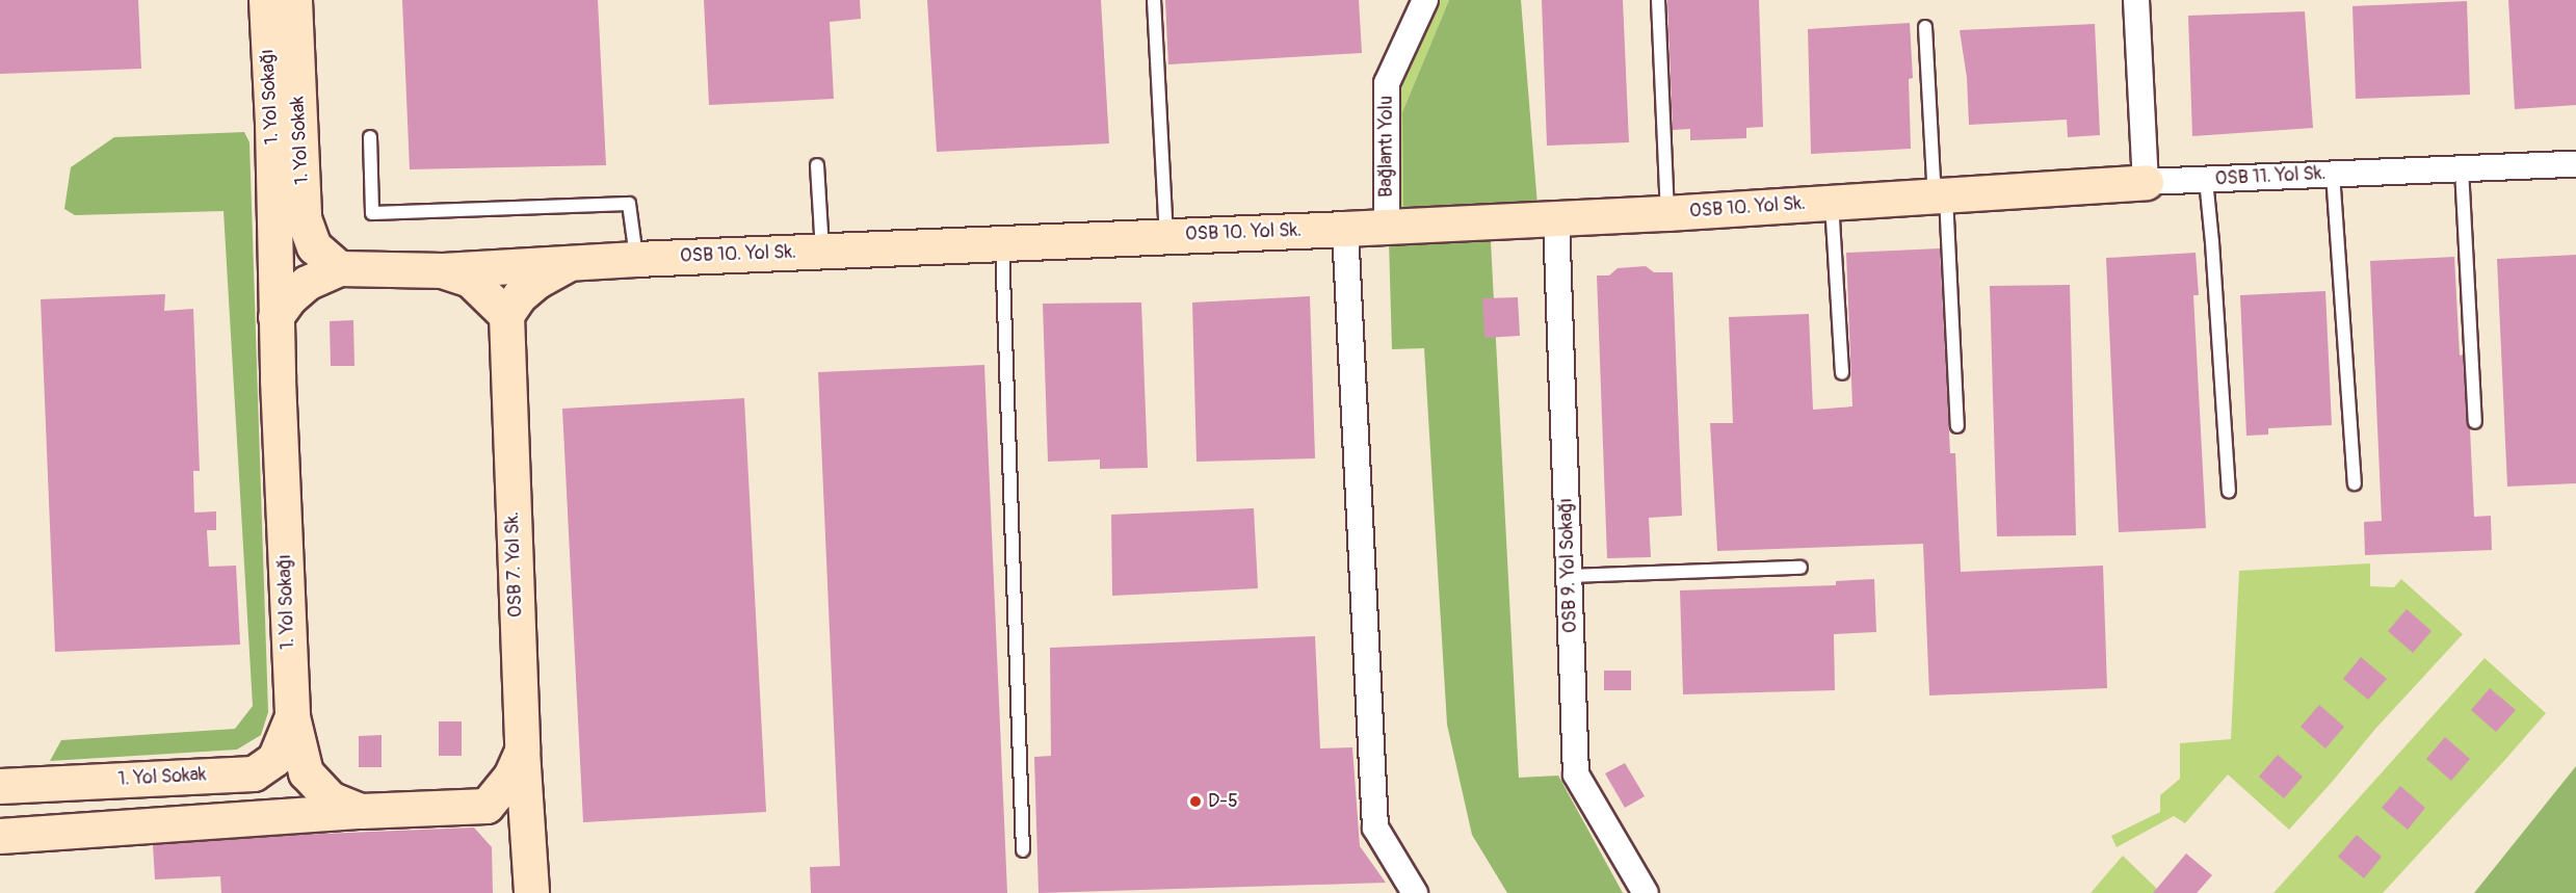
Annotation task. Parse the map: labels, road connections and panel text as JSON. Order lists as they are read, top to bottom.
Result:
{
  "streets": {
    "street": [
      "1. Yol Sokağı",
      "1. Yol Sokak",
      "Bağlantı Yolu",
      "OSB 11. Yol Sk.",
      "OSB 10. Yol Sk.",
      "OSB 7. Yol Sk.",
      "OSB 9. Yol Sokağı"
    ]
  },
  "crossings": [
    ["1. Yol Sokağı", "1. Yol Sokak"],
    ["1. Yol Sokak", "OSB 10. Yol Sk."],
    ["Bağlantı Yolu", "OSB 10. Yol Sk."],
    ["OSB 11. Yol Sk.", "OSB 10. Yol Sk."],
    ["OSB 10. Yol Sk.", "OSB 9. Yol Sokağı"]
  ],
  "places": ["D-5"]
}
